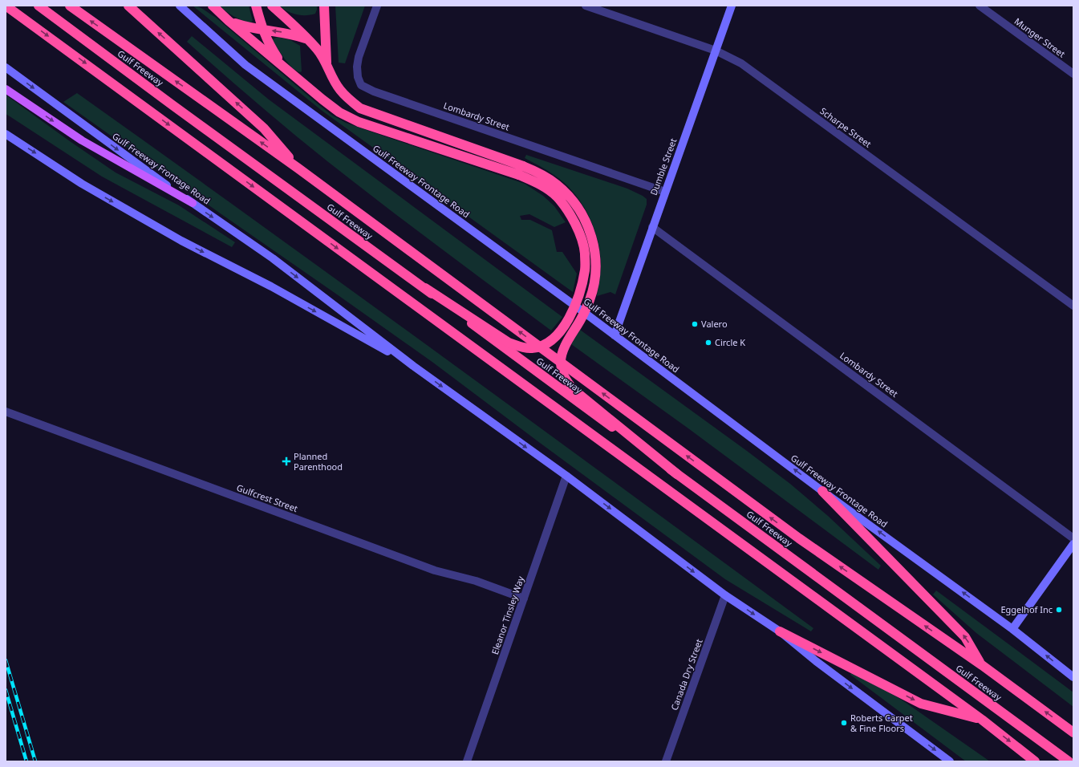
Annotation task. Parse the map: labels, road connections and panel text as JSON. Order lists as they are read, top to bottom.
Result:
{
  "streets": {
    "highway": ["Gulf Freeway"],
    "main road": ["Dumble Street", "Gulf Freeway Frontage Road"],
    "street": [
      "Munger Street",
      "Lombardy Street",
      "Scharpe Street",
      "Gulfcrest Street",
      "Eleanor Tinsley Way",
      "Canada Dry Street"
    ]
  },
  "crossings": [
    ["Lombardy Street", "Dumble Street"],
    ["Scharpe Street", "Dumble Street"],
    ["Dumble Street", "Gulf Freeway Frontage Road"],
    ["Gulf Freeway Frontage Road", "Eleanor Tinsley Way"],
    ["Gulf Freeway Frontage Road", "Canada Dry Street"],
    ["Gulfcrest Street", "Eleanor Tinsley Way"]
  ],
  "places": {
    "other": [
      "Valero",
      "Circle K",
      "Eggelhof Inc",
      "Roberts Carpet & Fine Floors"
    ],
    "health": ["Planned Parenthood"]
  }
}
